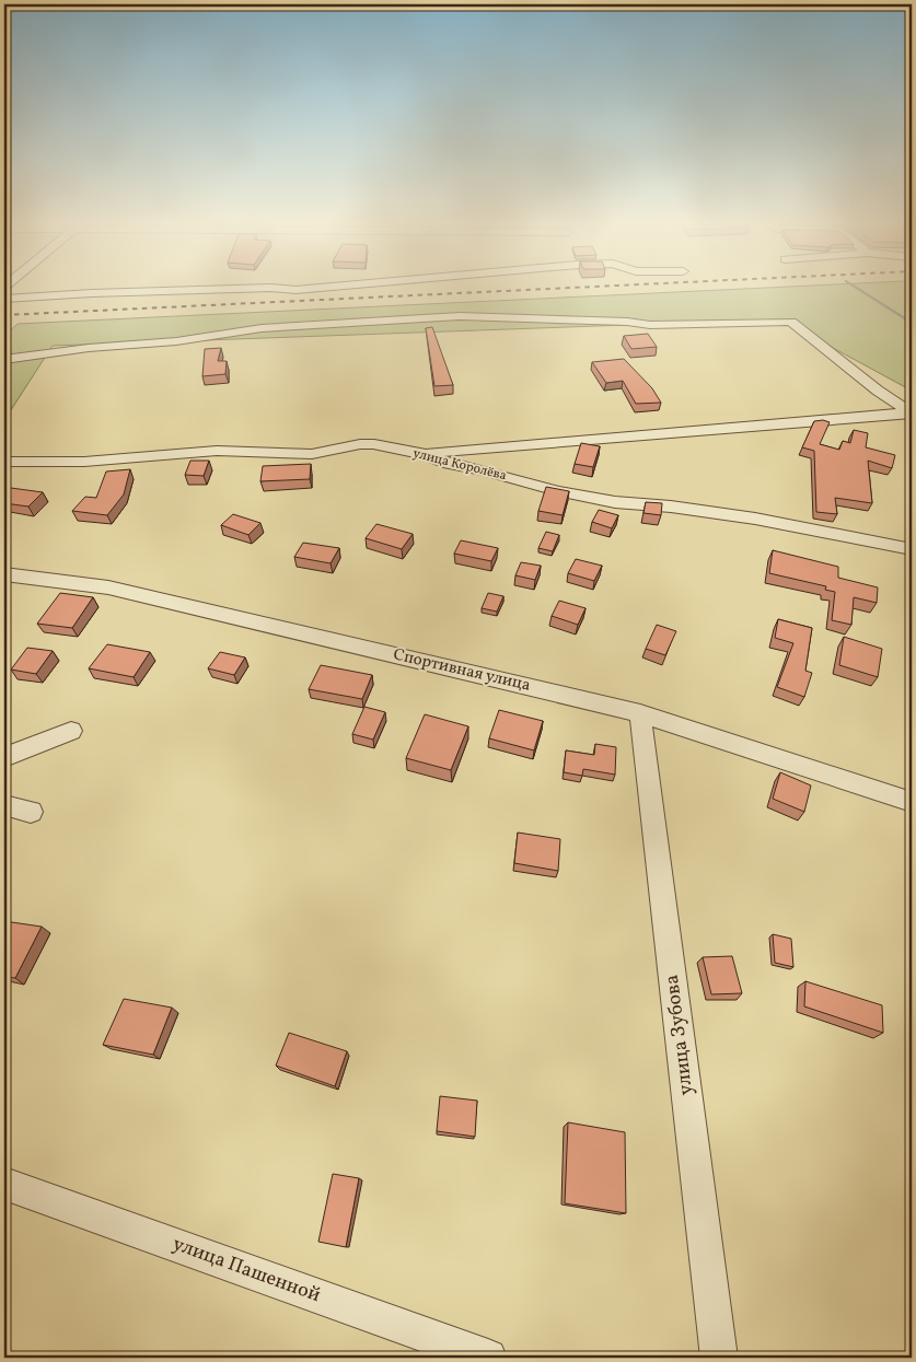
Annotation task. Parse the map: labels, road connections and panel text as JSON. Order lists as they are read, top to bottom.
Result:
{
  "streets": {
    "street": [
      "улица Королёва",
      "Спортивная улица",
      "улица Зубова",
      "улица Пашенной"
    ]
  },
  "crossings": [
    ["Спортивная улица", "улица Зубова"]
  ]
}
